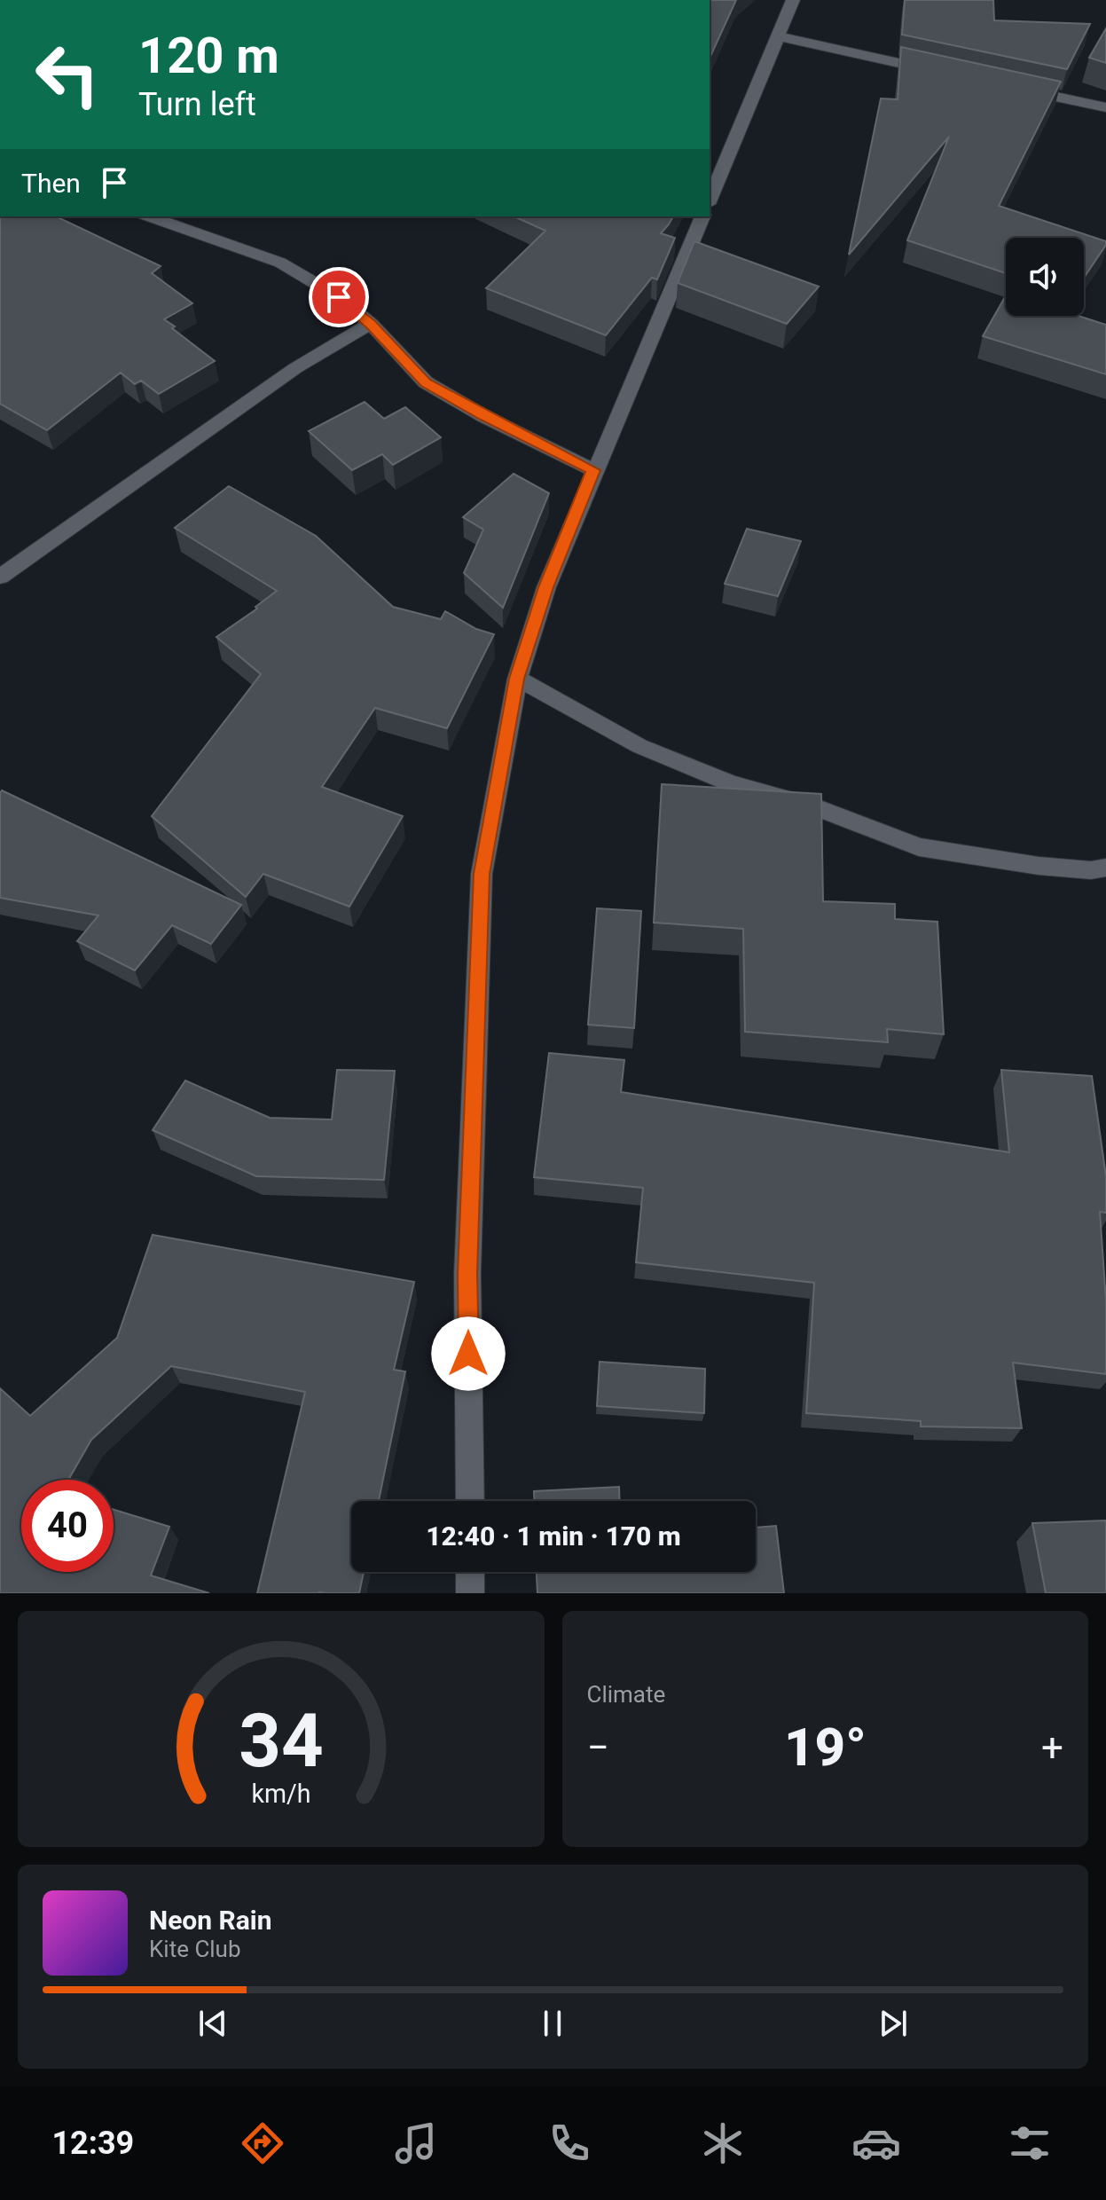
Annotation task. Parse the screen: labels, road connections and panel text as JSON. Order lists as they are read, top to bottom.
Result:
{
  "page": {
    "turn": ["120 m", "Turn left"],
    "then": "Then",
    "limit": "40",
    "trip": "12:40 · 1 min · 170 m",
    "tile": "Climate",
    "heat": ["−", "19°", "+"],
    "song": ["Neon Rain", "Kite Club"],
    "tabs": "12:39",
    "gauge": ["34", "km/h"]
  }
}
